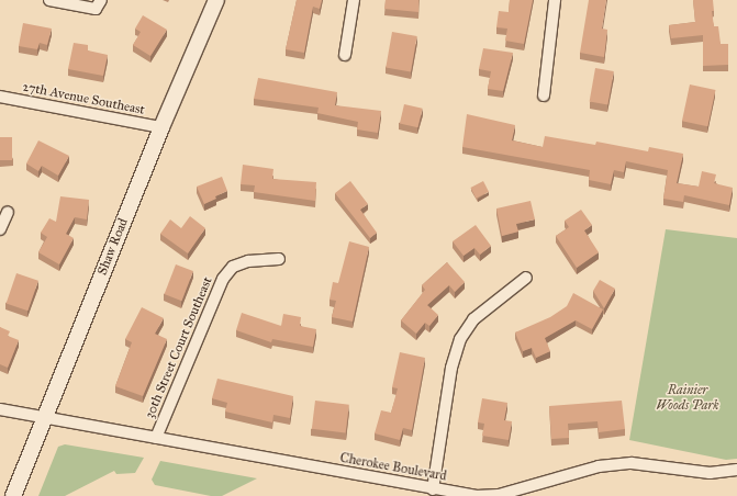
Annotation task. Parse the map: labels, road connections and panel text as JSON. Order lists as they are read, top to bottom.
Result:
{
  "streets": {
    "main road": ["Shaw Road"],
    "street": ["27th Avenue Southeast", "30th Street Court Southeast", "Cherokee Boulevard"]
  },
  "crossings": [
    ["27th Avenue Southeast", "Shaw Road"],
    ["Shaw Road", "Cherokee Boulevard"],
    ["30th Street Court Southeast", "Cherokee Boulevard"]
  ],
  "parks": ["Rainier Woods Park"]
}
